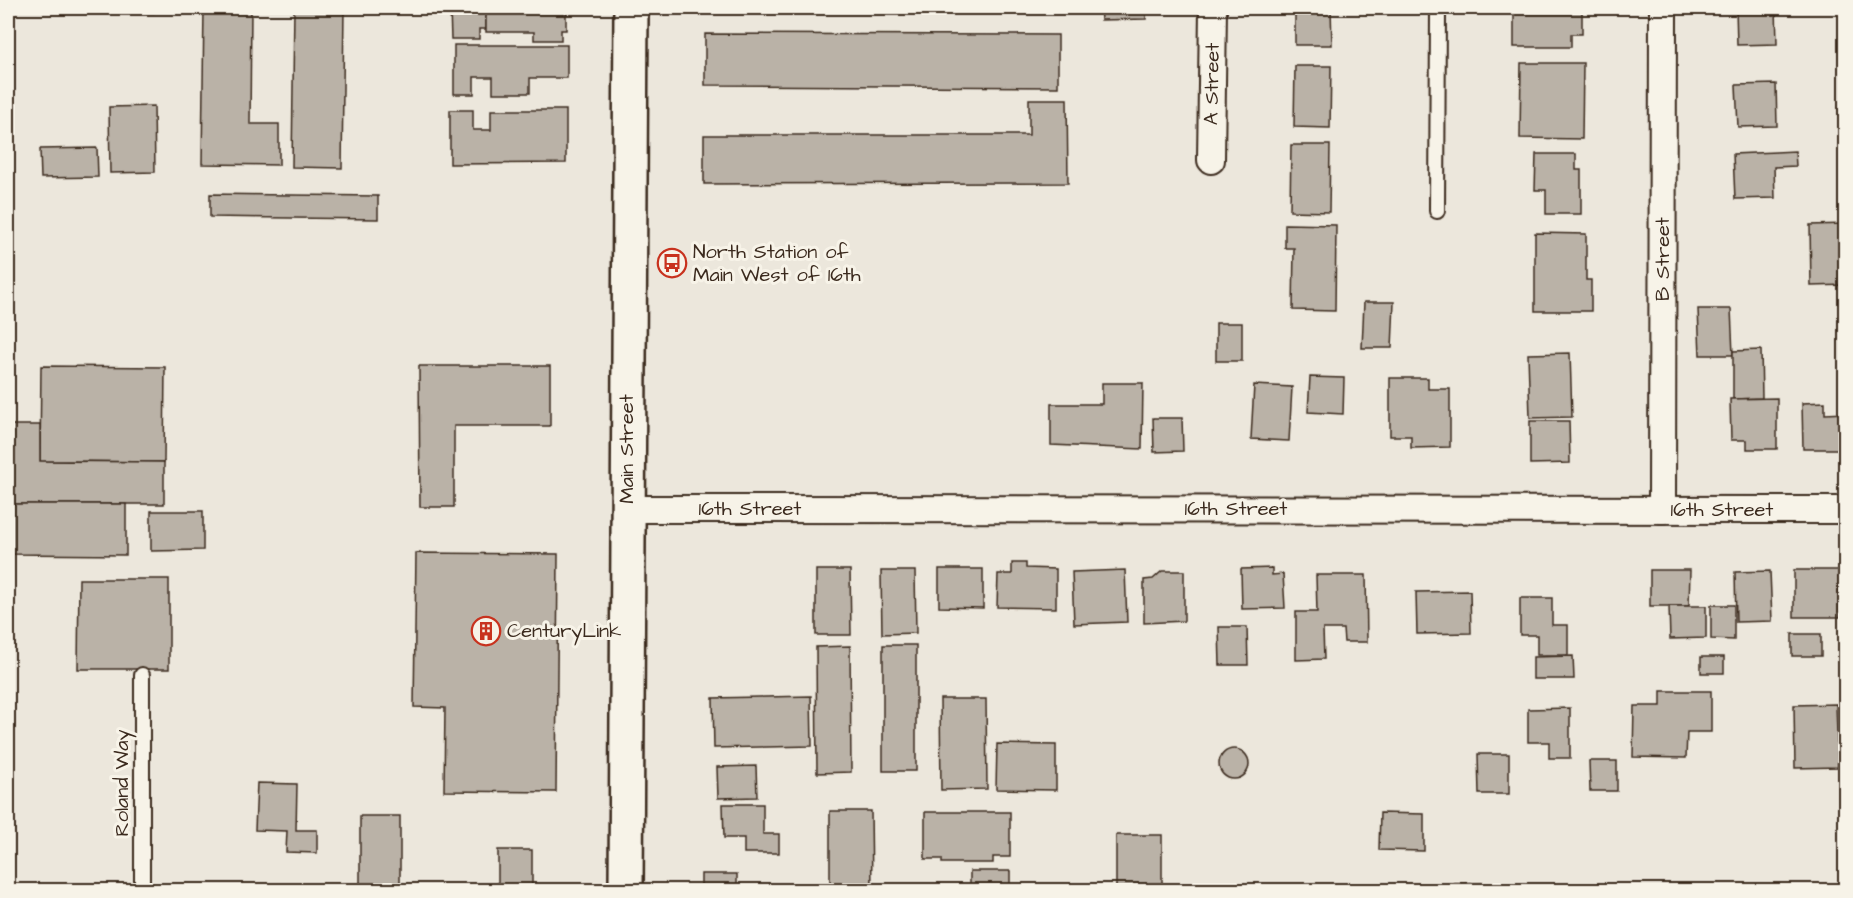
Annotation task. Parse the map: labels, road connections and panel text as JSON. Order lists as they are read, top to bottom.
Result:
{
  "streets": {
    "main road": ["Main Street"],
    "street": ["A Street", "B Street", "16th Street"],
    "lane": ["Roland Way"]
  },
  "crossings": [
    ["B Street", "16th Street"],
    ["Main Street", "16th Street"]
  ],
  "places": {
    "bus stop": ["North Station of Main West of 16th"],
    "building": ["CenturyLink"]
  }
}
